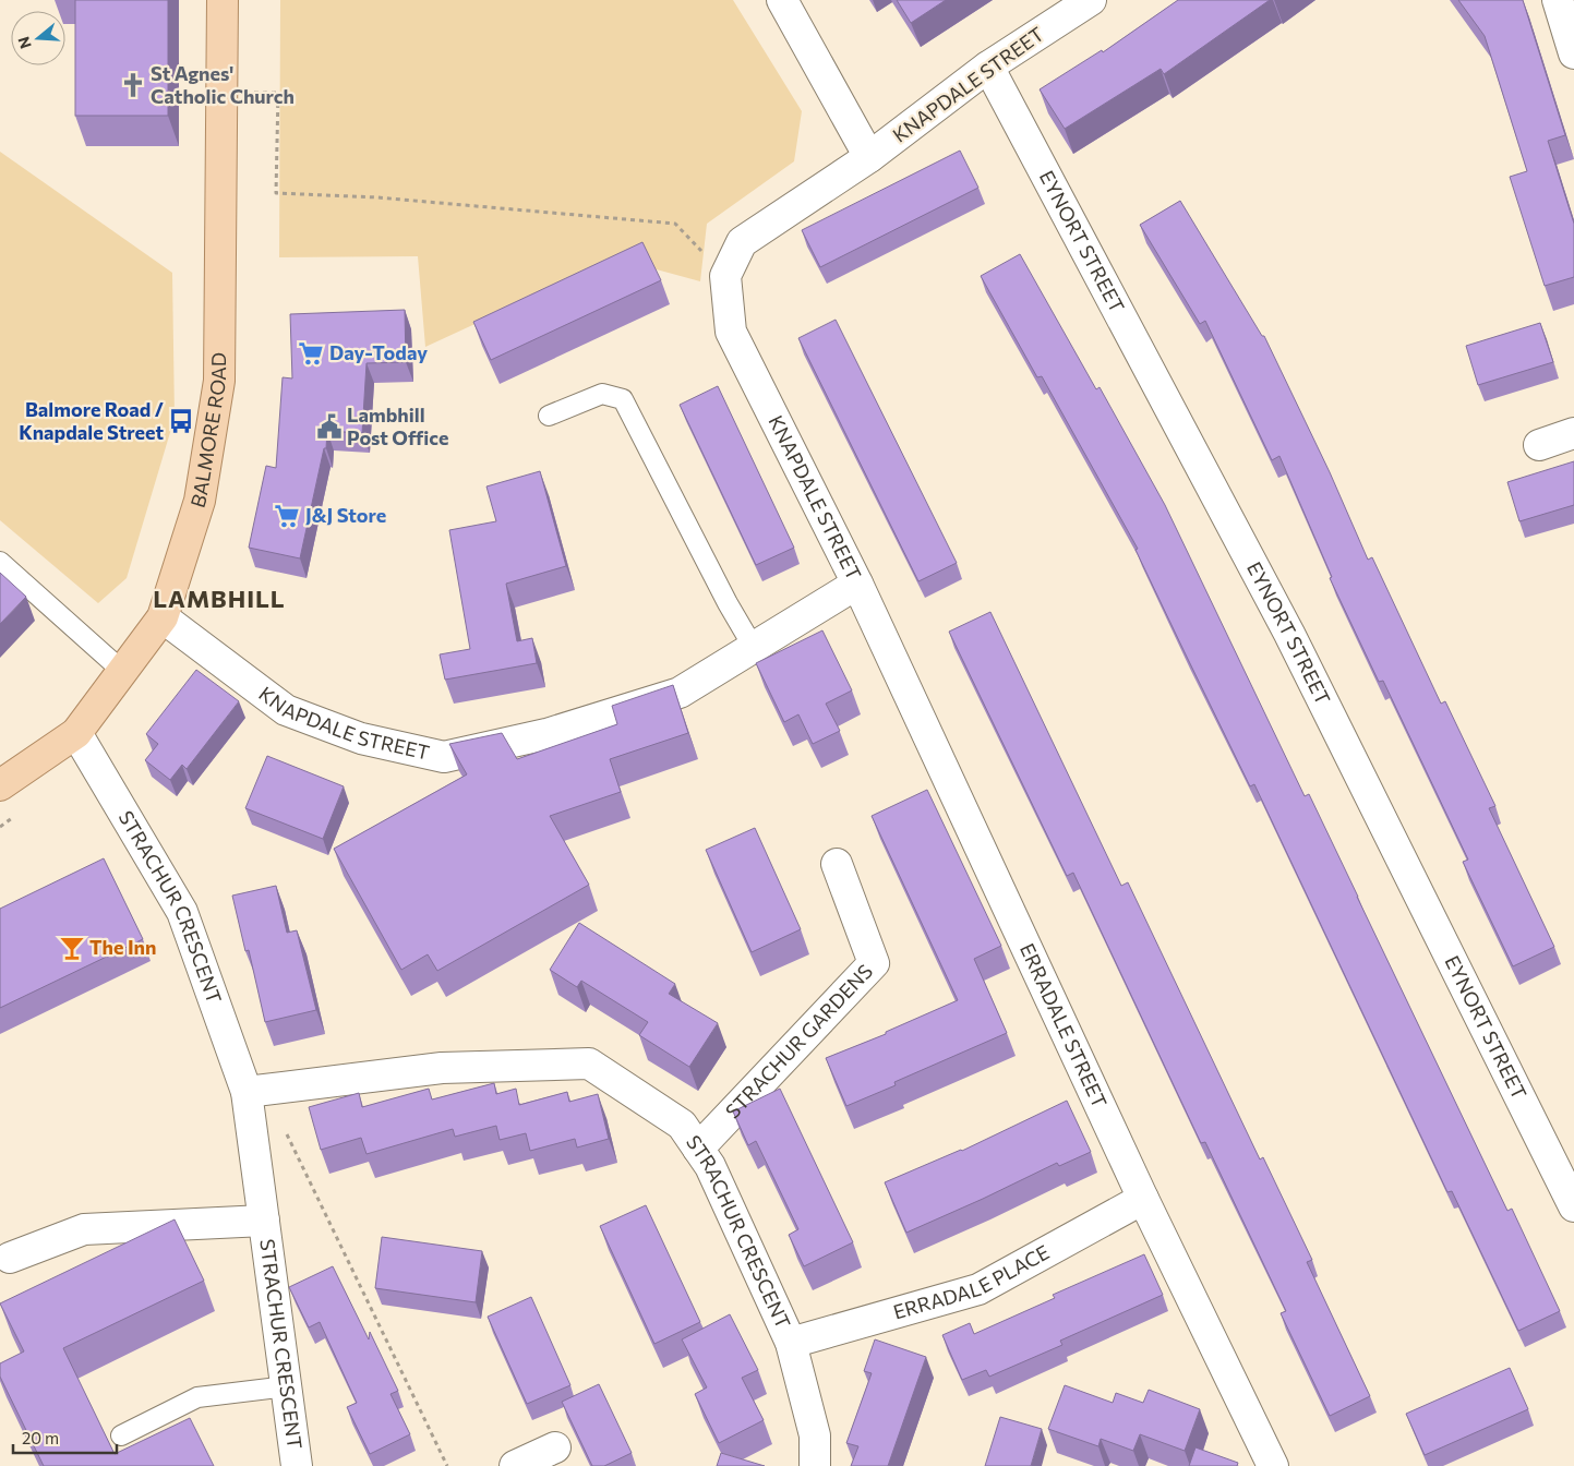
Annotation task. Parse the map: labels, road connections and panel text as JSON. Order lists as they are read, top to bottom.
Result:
{
  "streets": {
    "main road": ["BALMORE ROAD"],
    "street": [
      "KNAPDALE STREET",
      "EYNORT STREET",
      "STRACHUR CRESCENT",
      "ERRADALE STREET",
      "STRACHUR GARDENS",
      "ERRADALE PLACE"
    ]
  },
  "crossings": [
    ["KNAPDALE STREET", "EYNORT STREET"],
    ["KNAPDALE STREET", "BALMORE ROAD"],
    ["KNAPDALE STREET", "ERRADALE STREET"],
    ["BALMORE ROAD", "STRACHUR CRESCENT"],
    ["STRACHUR CRESCENT", "STRACHUR GARDENS"],
    ["STRACHUR CRESCENT", "ERRADALE PLACE"],
    ["ERRADALE STREET", "ERRADALE PLACE"]
  ],
  "districts": ["LAMBHILL"],
  "places": {
    "church": ["St Agnes' Catholic Church"],
    "supermarket": ["Day-Today", "J&J Store"],
    "bus stop": ["Balmore Road / Knapdale Street"],
    "public building": ["Lambhill Post Office"],
    "bar": ["The Inn"]
  },
  "scale_bar": "20 m",
  "north": "left"
}
